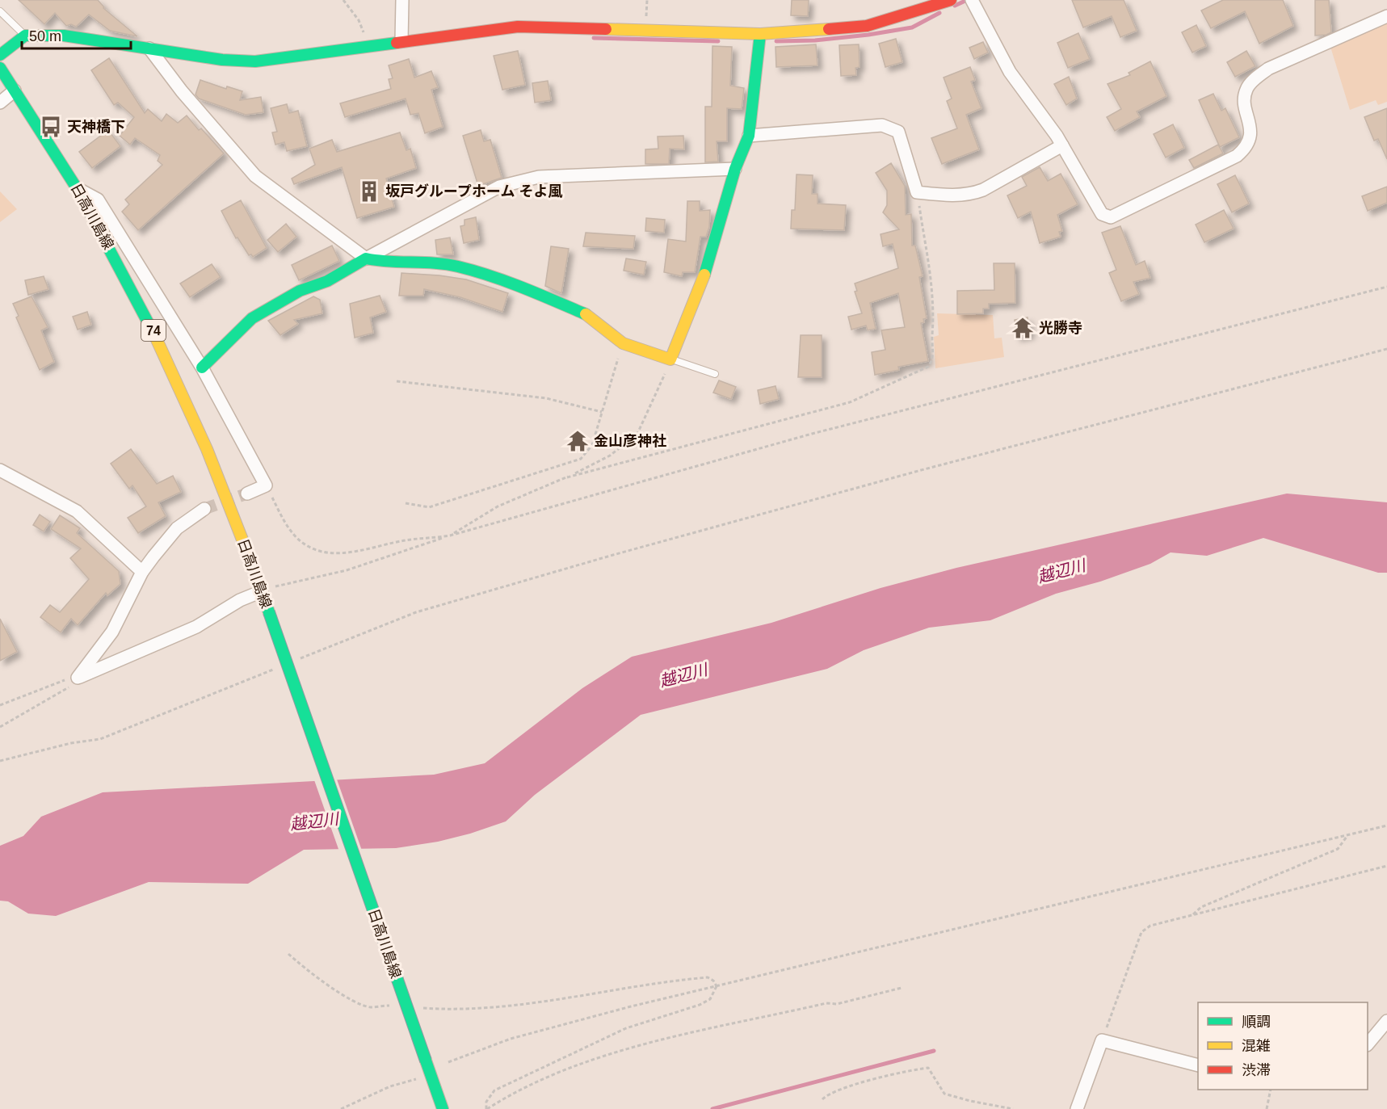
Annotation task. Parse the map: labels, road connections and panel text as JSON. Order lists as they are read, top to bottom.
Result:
{
  "streets": {
    "street": ["日高川島線", "74"]
  },
  "water": ["越辺川"],
  "places": {
    "bus stop": ["天神橋下"],
    "building": ["坂戸グループホーム そよ風"],
    "temple": ["光勝寺", "金山彦神社"]
  },
  "legend": ["順調", "混雑", "渋滞"],
  "scale_bar": "50 m"
}
